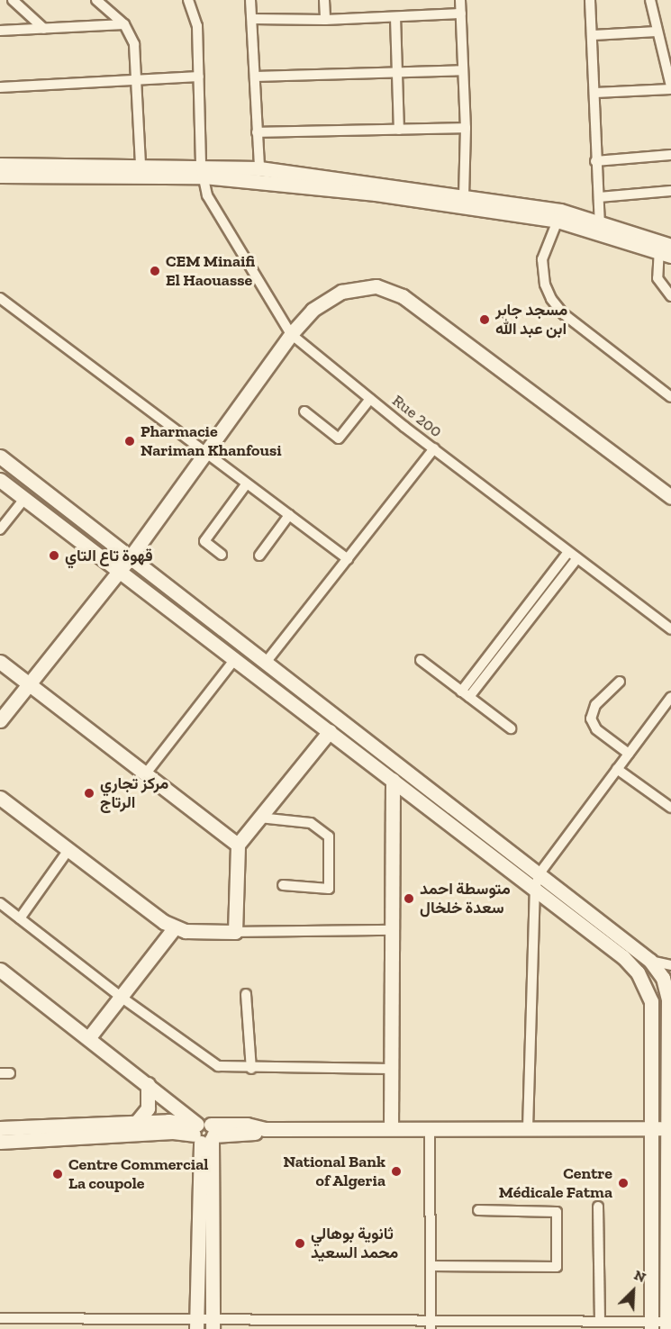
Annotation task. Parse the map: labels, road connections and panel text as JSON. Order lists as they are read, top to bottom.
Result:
{
  "streets": {
    "street": ["Rue 200"]
  },
  "places": [
    "CEM Minaifi El Haouasse",
    "مسجد جابر ابن عبد الله",
    "Pharmacie Nariman Khanfousi",
    "قهوة تاع التاي",
    "مركز تجاري الرتاج",
    "متوسطة احمد سعدة خلخال",
    "National Bank of Algeria",
    "Centre Commercial La coupole",
    "Centre Médicale Fatma",
    "ثانوية بوهالي محمد السعيد"
  ],
  "north": "top right"
}
